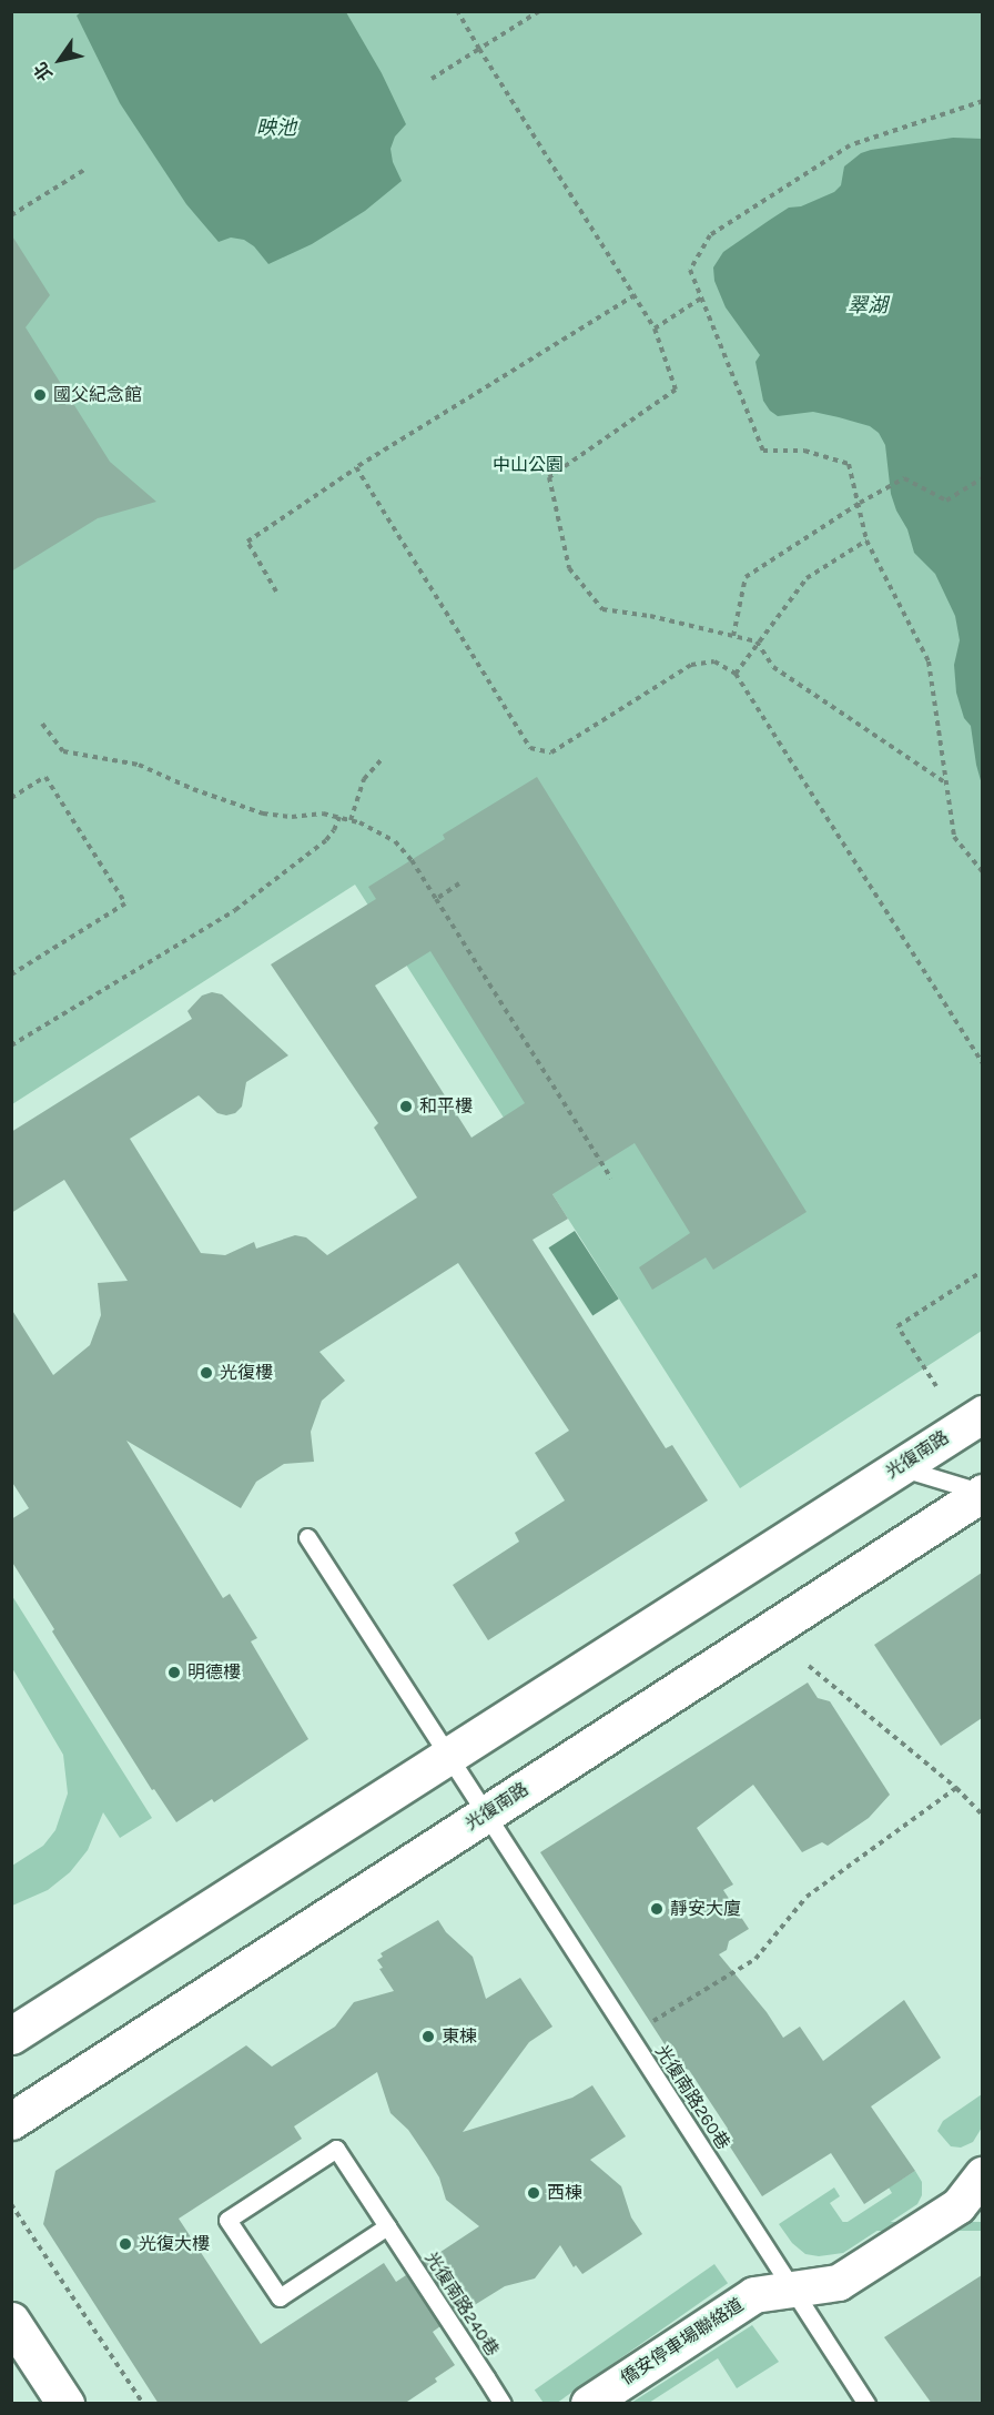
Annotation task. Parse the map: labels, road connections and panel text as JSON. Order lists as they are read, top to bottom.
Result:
{
  "streets": {
    "main road": ["光復南路"],
    "street": ["僑安停車場聯絡道"],
    "lane": ["光復南路260巷", "光復南路240巷"]
  },
  "crossings": [
    ["光復南路", "光復南路260巷"],
    ["光復南路260巷", "僑安停車場聯絡道"]
  ],
  "water": ["映池", "翠湖"],
  "parks": ["中山公園"],
  "places": [
    "國父紀念館",
    "和平樓",
    "光復樓",
    "明德樓",
    "靜安大廈",
    "東棟",
    "西棟",
    "光復大樓"
  ],
  "north": "bottom left"
}
